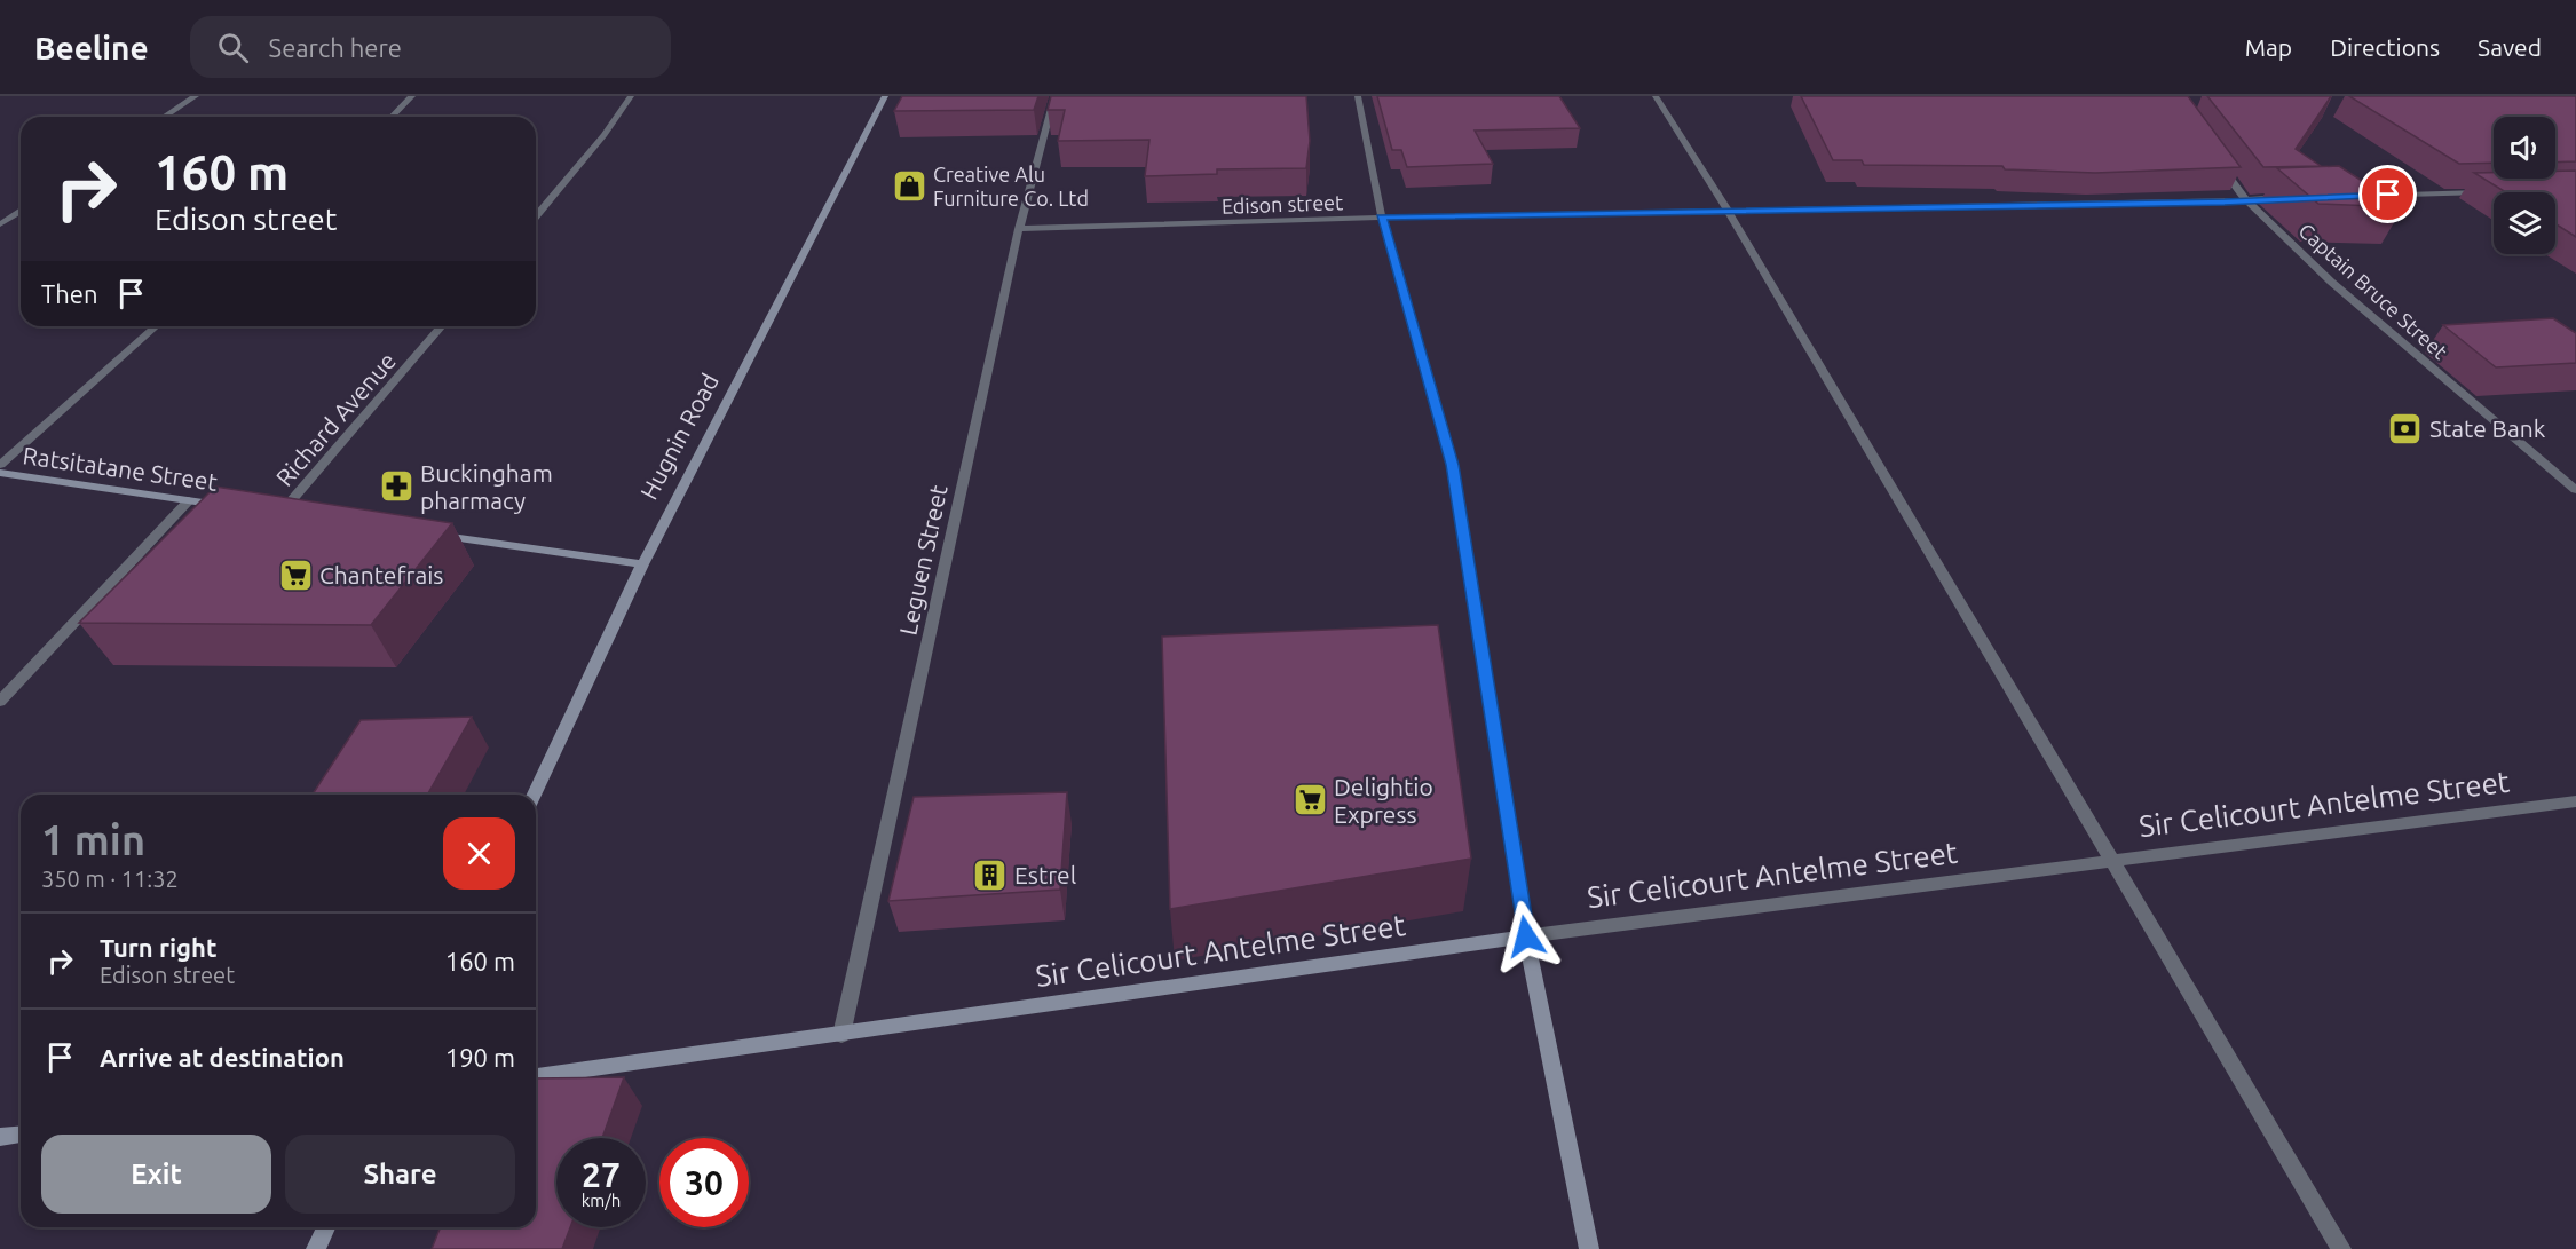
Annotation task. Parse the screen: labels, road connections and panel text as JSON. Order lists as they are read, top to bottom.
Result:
{
  "streets": {
    "main road": ["Hugnin Road", "Ratsitatane Street", "Sir Celicourt Antelme Street"],
    "street": [
      "Edison street",
      "Captain Bruce Street",
      "Richard Avenue",
      "Leguen Street"
    ]
  },
  "crossings": [
    ["Edison street", "Captain Bruce Street"],
    ["Edison street", "Leguen Street"],
    ["Leguen Street", "Sir Celicourt Antelme Street"]
  ],
  "places": {
    "shop": ["Creative Alu Furniture Co. Ltd"],
    "bank": ["State Bank"],
    "pharmacy": ["Buckingham pharmacy"],
    "supermarket": ["Chantefrais", "Delightio Express"],
    "building": ["Estrel"]
  },
  "page": {
    "header": "Beeline",
    "search": "Search here",
    "nav": ["Map", "Directions", "Saved"],
    "turn": ["160 m", "Edison street"],
    "then": "Then",
    "heading": ["1 min", "350 m · 11:32"],
    "list": [
      {
        "name": "Turn right",
        "note": "Edison street",
        "value": "160 m"
      },
      {
        "name": "Arrive at destination",
        "value": "190 m"
      }
    ],
    "buttons": ["Exit", "Share"],
    "speed": "27 km/h",
    "limit": "30"
  }
}
